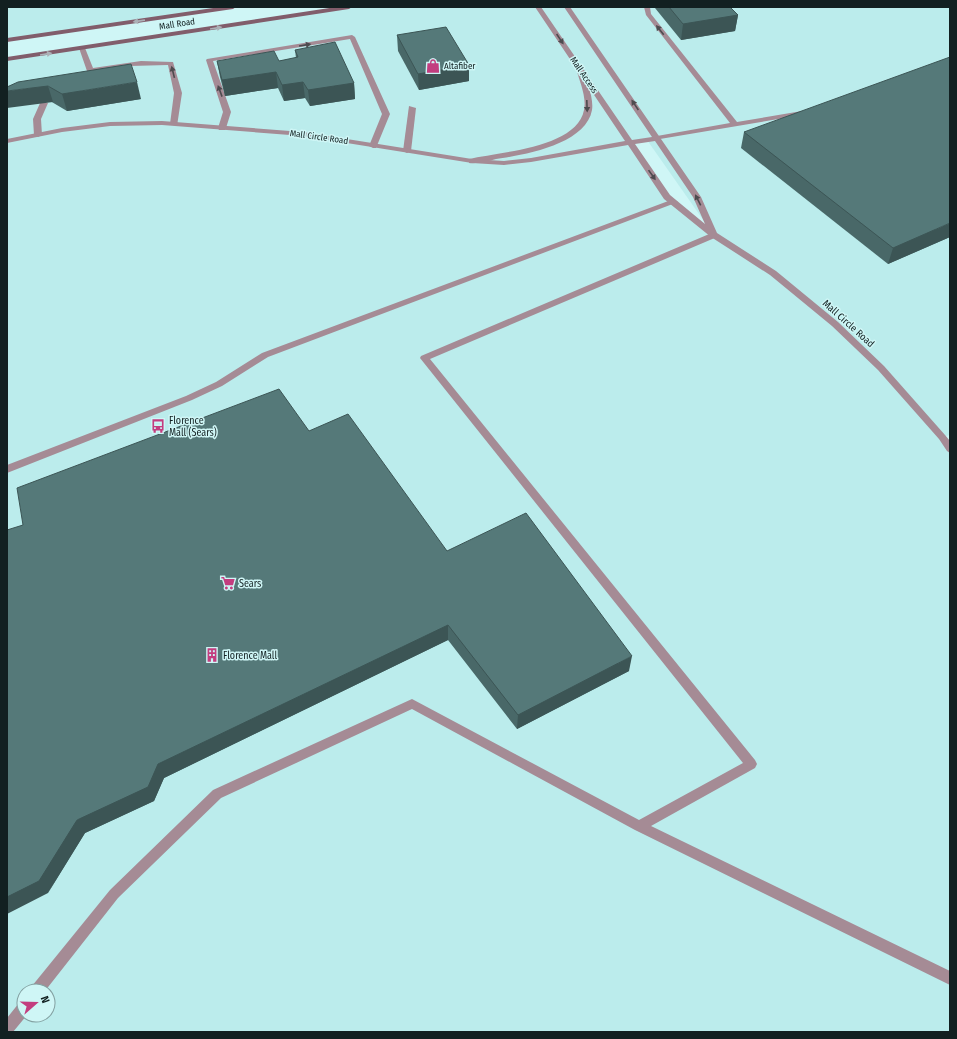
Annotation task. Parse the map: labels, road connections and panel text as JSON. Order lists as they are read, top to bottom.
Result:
{
  "streets": {
    "main road": ["Mall Road"],
    "street": ["Mall Access", "Mall Circle Road"]
  },
  "crossings": [
    ["Mall Access", "Mall Circle Road"]
  ],
  "places": {
    "shop": ["Altafiber"],
    "bus stop": ["Florence Mall (Sears)"],
    "supermarket": ["Sears"],
    "building": ["Florence Mall"]
  },
  "north": "right"
}
